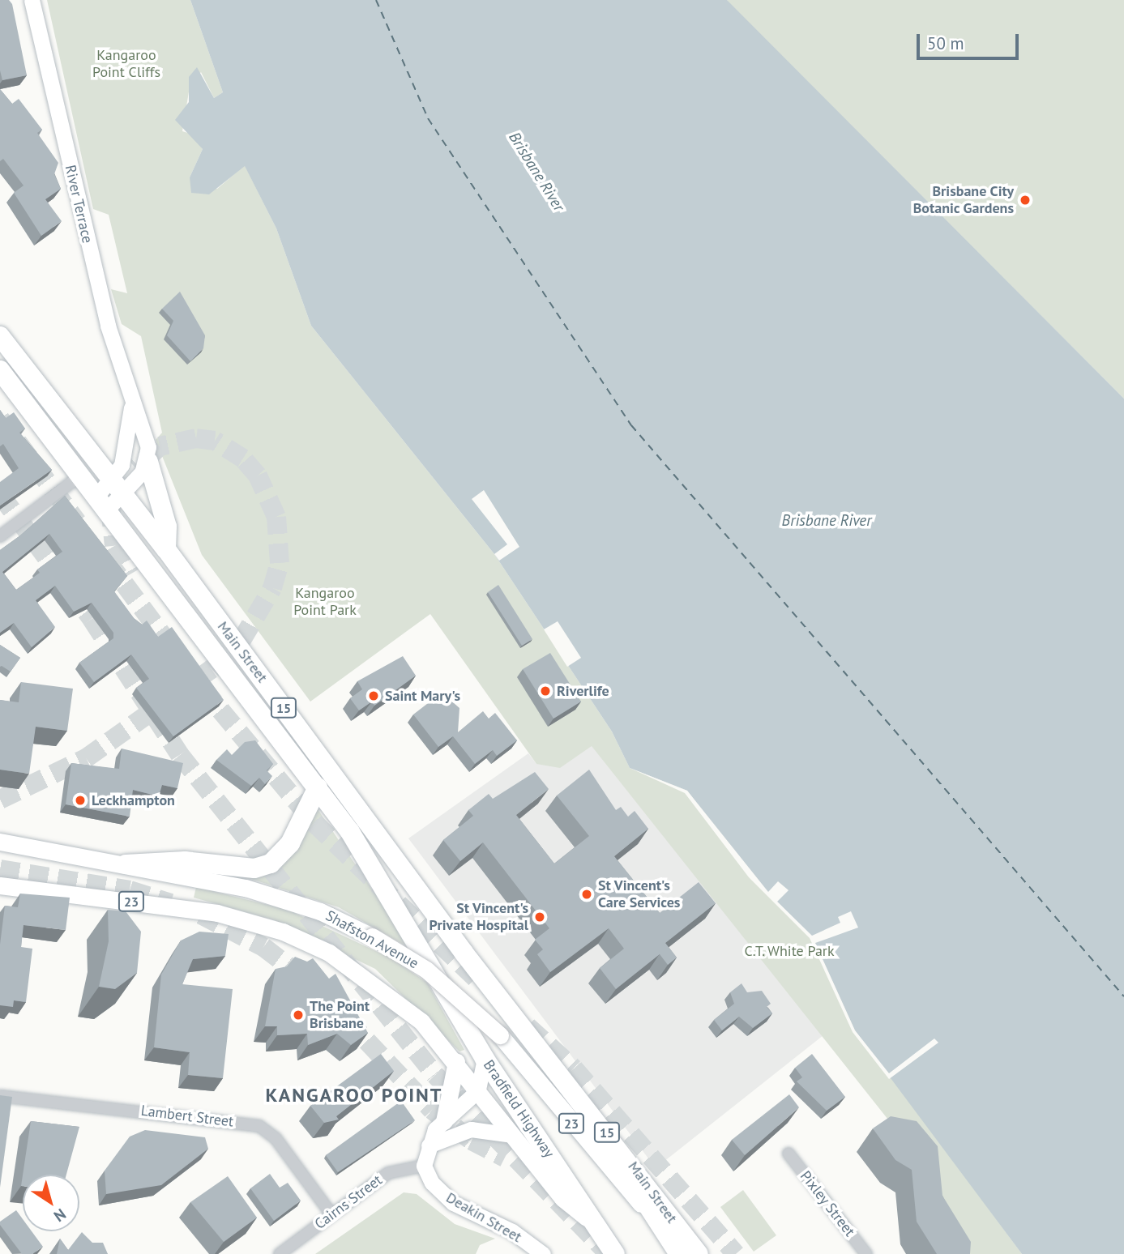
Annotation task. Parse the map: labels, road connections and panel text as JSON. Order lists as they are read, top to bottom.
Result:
{
  "streets": {
    "highway": ["Main Street", "15", "Bradfield Highway"],
    "main road": [
      "River Terrace",
      "23",
      "Shafston Avenue",
      "Deakin Street"
    ],
    "street": ["Lambert Street", "Cairns Street", "Pixley Street"]
  },
  "crossings": [
    ["River Terrace", "Main Street"],
    ["Main Street", "Shafston Avenue"],
    ["Main Street", "Bradfield Highway"],
    ["23", "Bradfield Highway"],
    ["Lambert Street", "Cairns Street"],
    ["Cairns Street", "Deakin Street"]
  ],
  "districts": ["KANGAROO POINT"],
  "water": ["Brisbane River"],
  "parks": ["Kangaroo Point Cliffs", "Kangaroo Point Park", "C.T. White Park"],
  "places": [
    "Brisbane City Botanic Gardens",
    "Riverlife",
    "Saint Mary's",
    "Leckhampton",
    "St Vincent's Care Services",
    "St Vincent's Private Hospital",
    "The Point Brisbane"
  ],
  "scale_bar": "50 m",
  "north": "bottom right"
}
